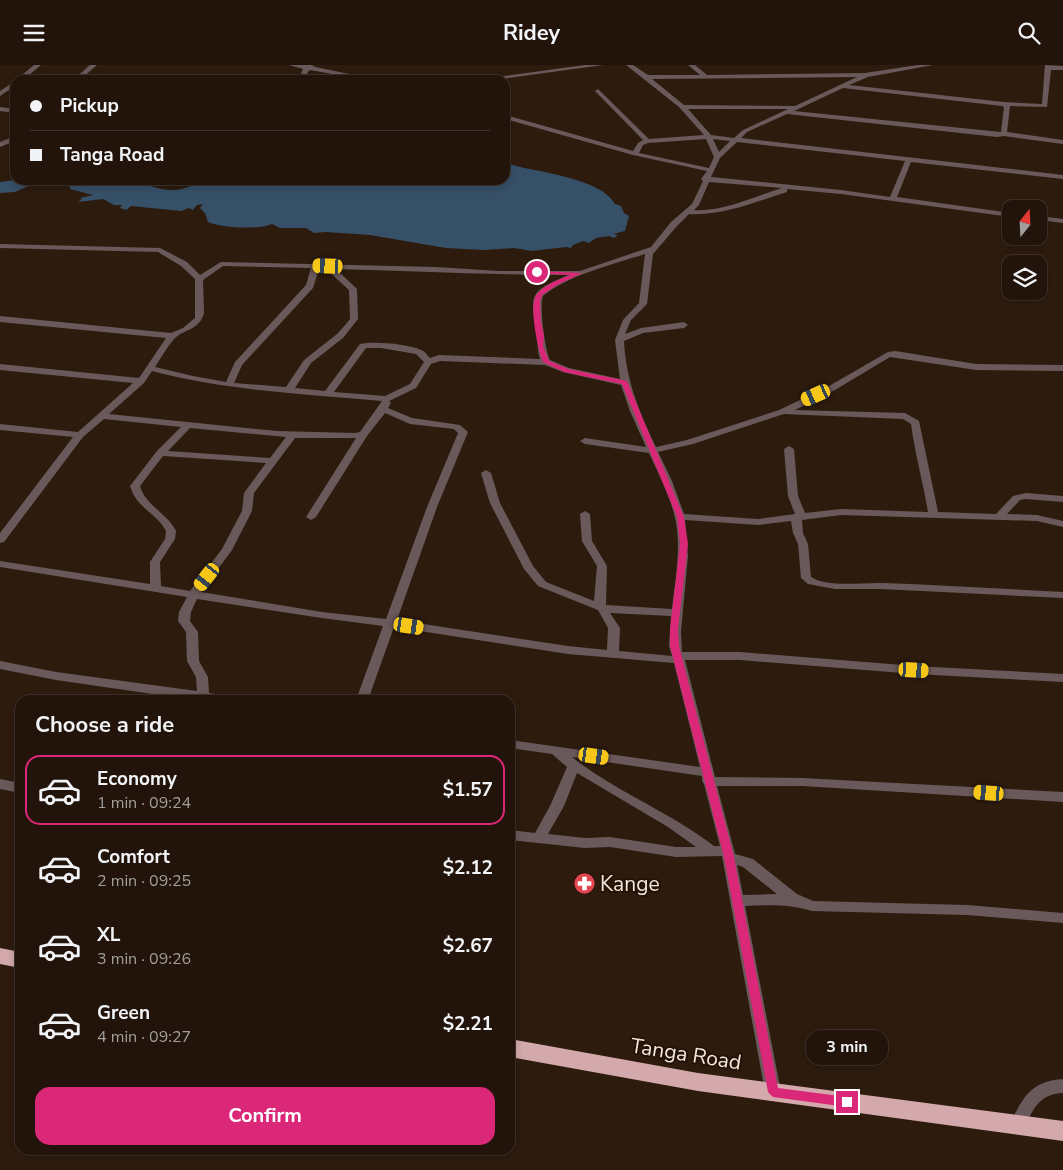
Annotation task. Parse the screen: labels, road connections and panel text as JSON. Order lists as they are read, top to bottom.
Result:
{
  "streets": {
    "highway": ["Tanga Road"]
  },
  "places": {
    "pharmacy": ["Kange"]
  },
  "north": "top",
  "page": {
    "header": "Ridey",
    "banner": ["Pickup", "Tanga Road"],
    "heading": "Choose a ride",
    "list": [
      {
        "name": "Economy",
        "note": "1 min · 09:24",
        "value": "$1.57"
      },
      {
        "name": "Comfort",
        "note": "2 min · 09:25",
        "value": "$2.12"
      },
      {
        "name": "XL",
        "note": "3 min · 09:26",
        "value": "$2.67"
      },
      {
        "name": "Green",
        "note": "4 min · 09:27",
        "value": "$2.21"
      }
    ],
    "bubble": "3 min",
    "buttons": "Confirm"
  }
}
